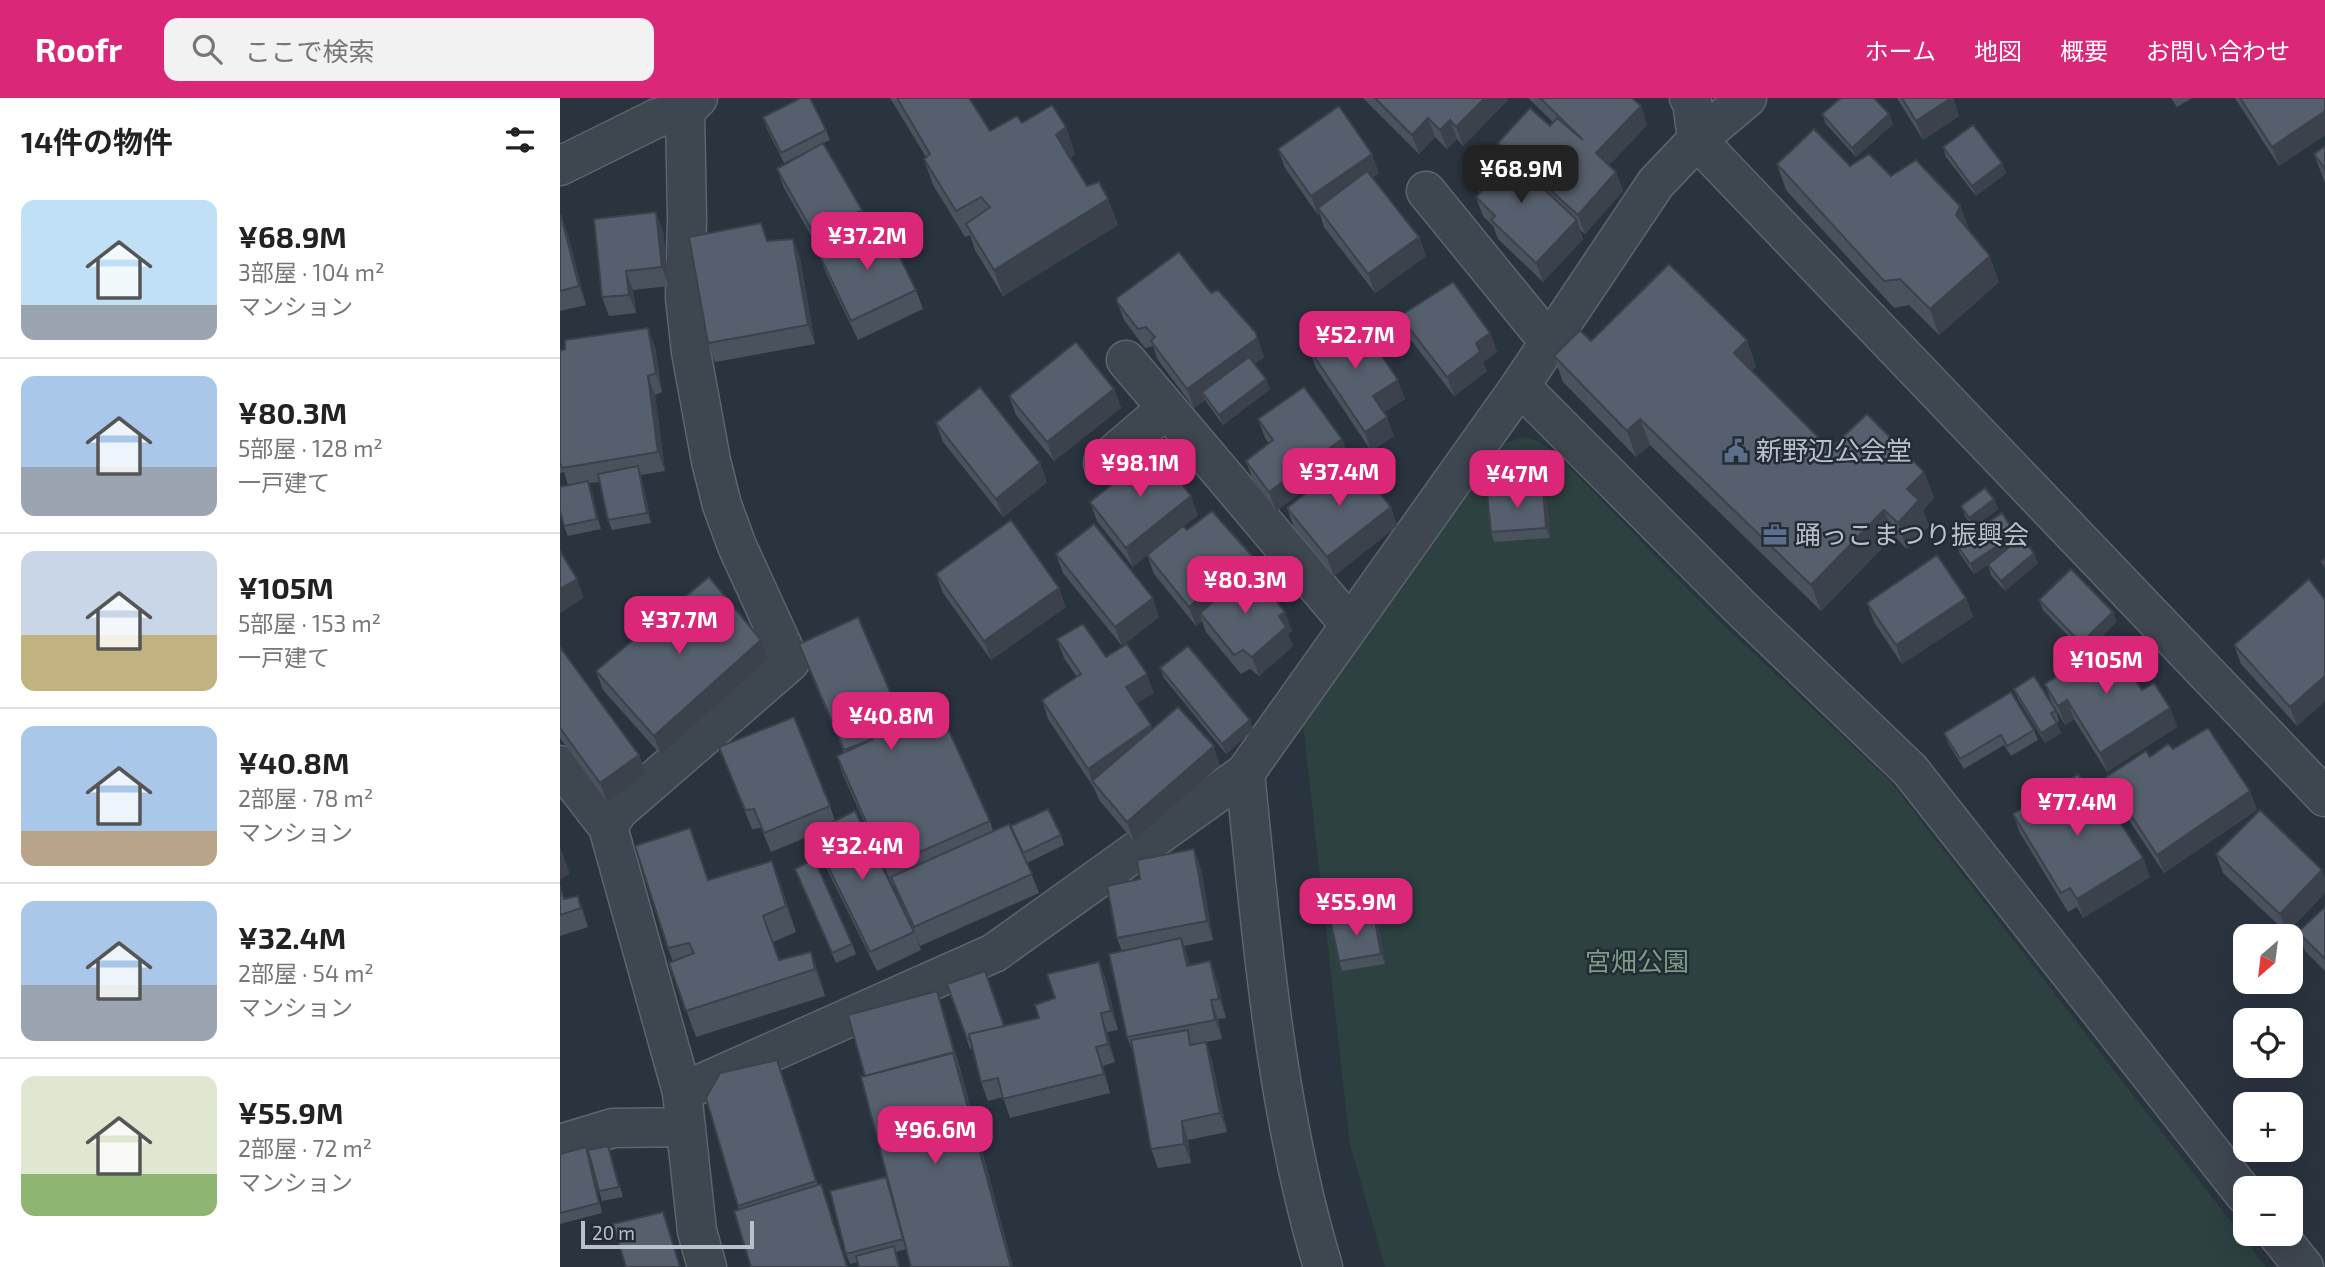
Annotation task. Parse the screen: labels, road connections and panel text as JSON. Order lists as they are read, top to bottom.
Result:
{
  "parks": ["宮畑公園"],
  "places": {
    "public building": ["新野辺公会堂"],
    "office": ["踊っこまつり振興会"]
  },
  "scale_bar": "20 m",
  "north": "bottom left",
  "page": {
    "header": "Roofr",
    "search": "ここで検索",
    "nav": [
      "ホーム",
      "地図",
      "概要",
      "お問い合わせ"
    ],
    "heading": "14件の物件",
    "price": [
      "¥68.9M",
      "¥37.2M",
      "¥52.7M",
      "¥98.1M",
      "¥37.4M",
      "¥47M",
      "¥80.3M",
      "¥37.7M",
      "¥105M",
      "¥40.8M",
      "¥77.4M",
      "¥32.4M",
      "¥55.9M",
      "¥96.6M"
    ],
    "list": [
      {
        "name": "¥68.9M",
        "note": "3部屋 · 104 m² · マンション"
      },
      {
        "name": "¥80.3M",
        "note": "5部屋 · 128 m² · 一戸建て"
      },
      {
        "name": "¥105M",
        "note": "5部屋 · 153 m² · 一戸建て"
      },
      {
        "name": "¥40.8M",
        "note": "2部屋 · 78 m² · マンション"
      },
      {
        "name": "¥32.4M",
        "note": "2部屋 · 54 m² · マンション"
      },
      {
        "name": "¥55.9M",
        "note": "2部屋 · 72 m² · マンション"
      }
    ],
    "map_buttons": ["+", "−"],
    "scale": "20 m"
  }
}
